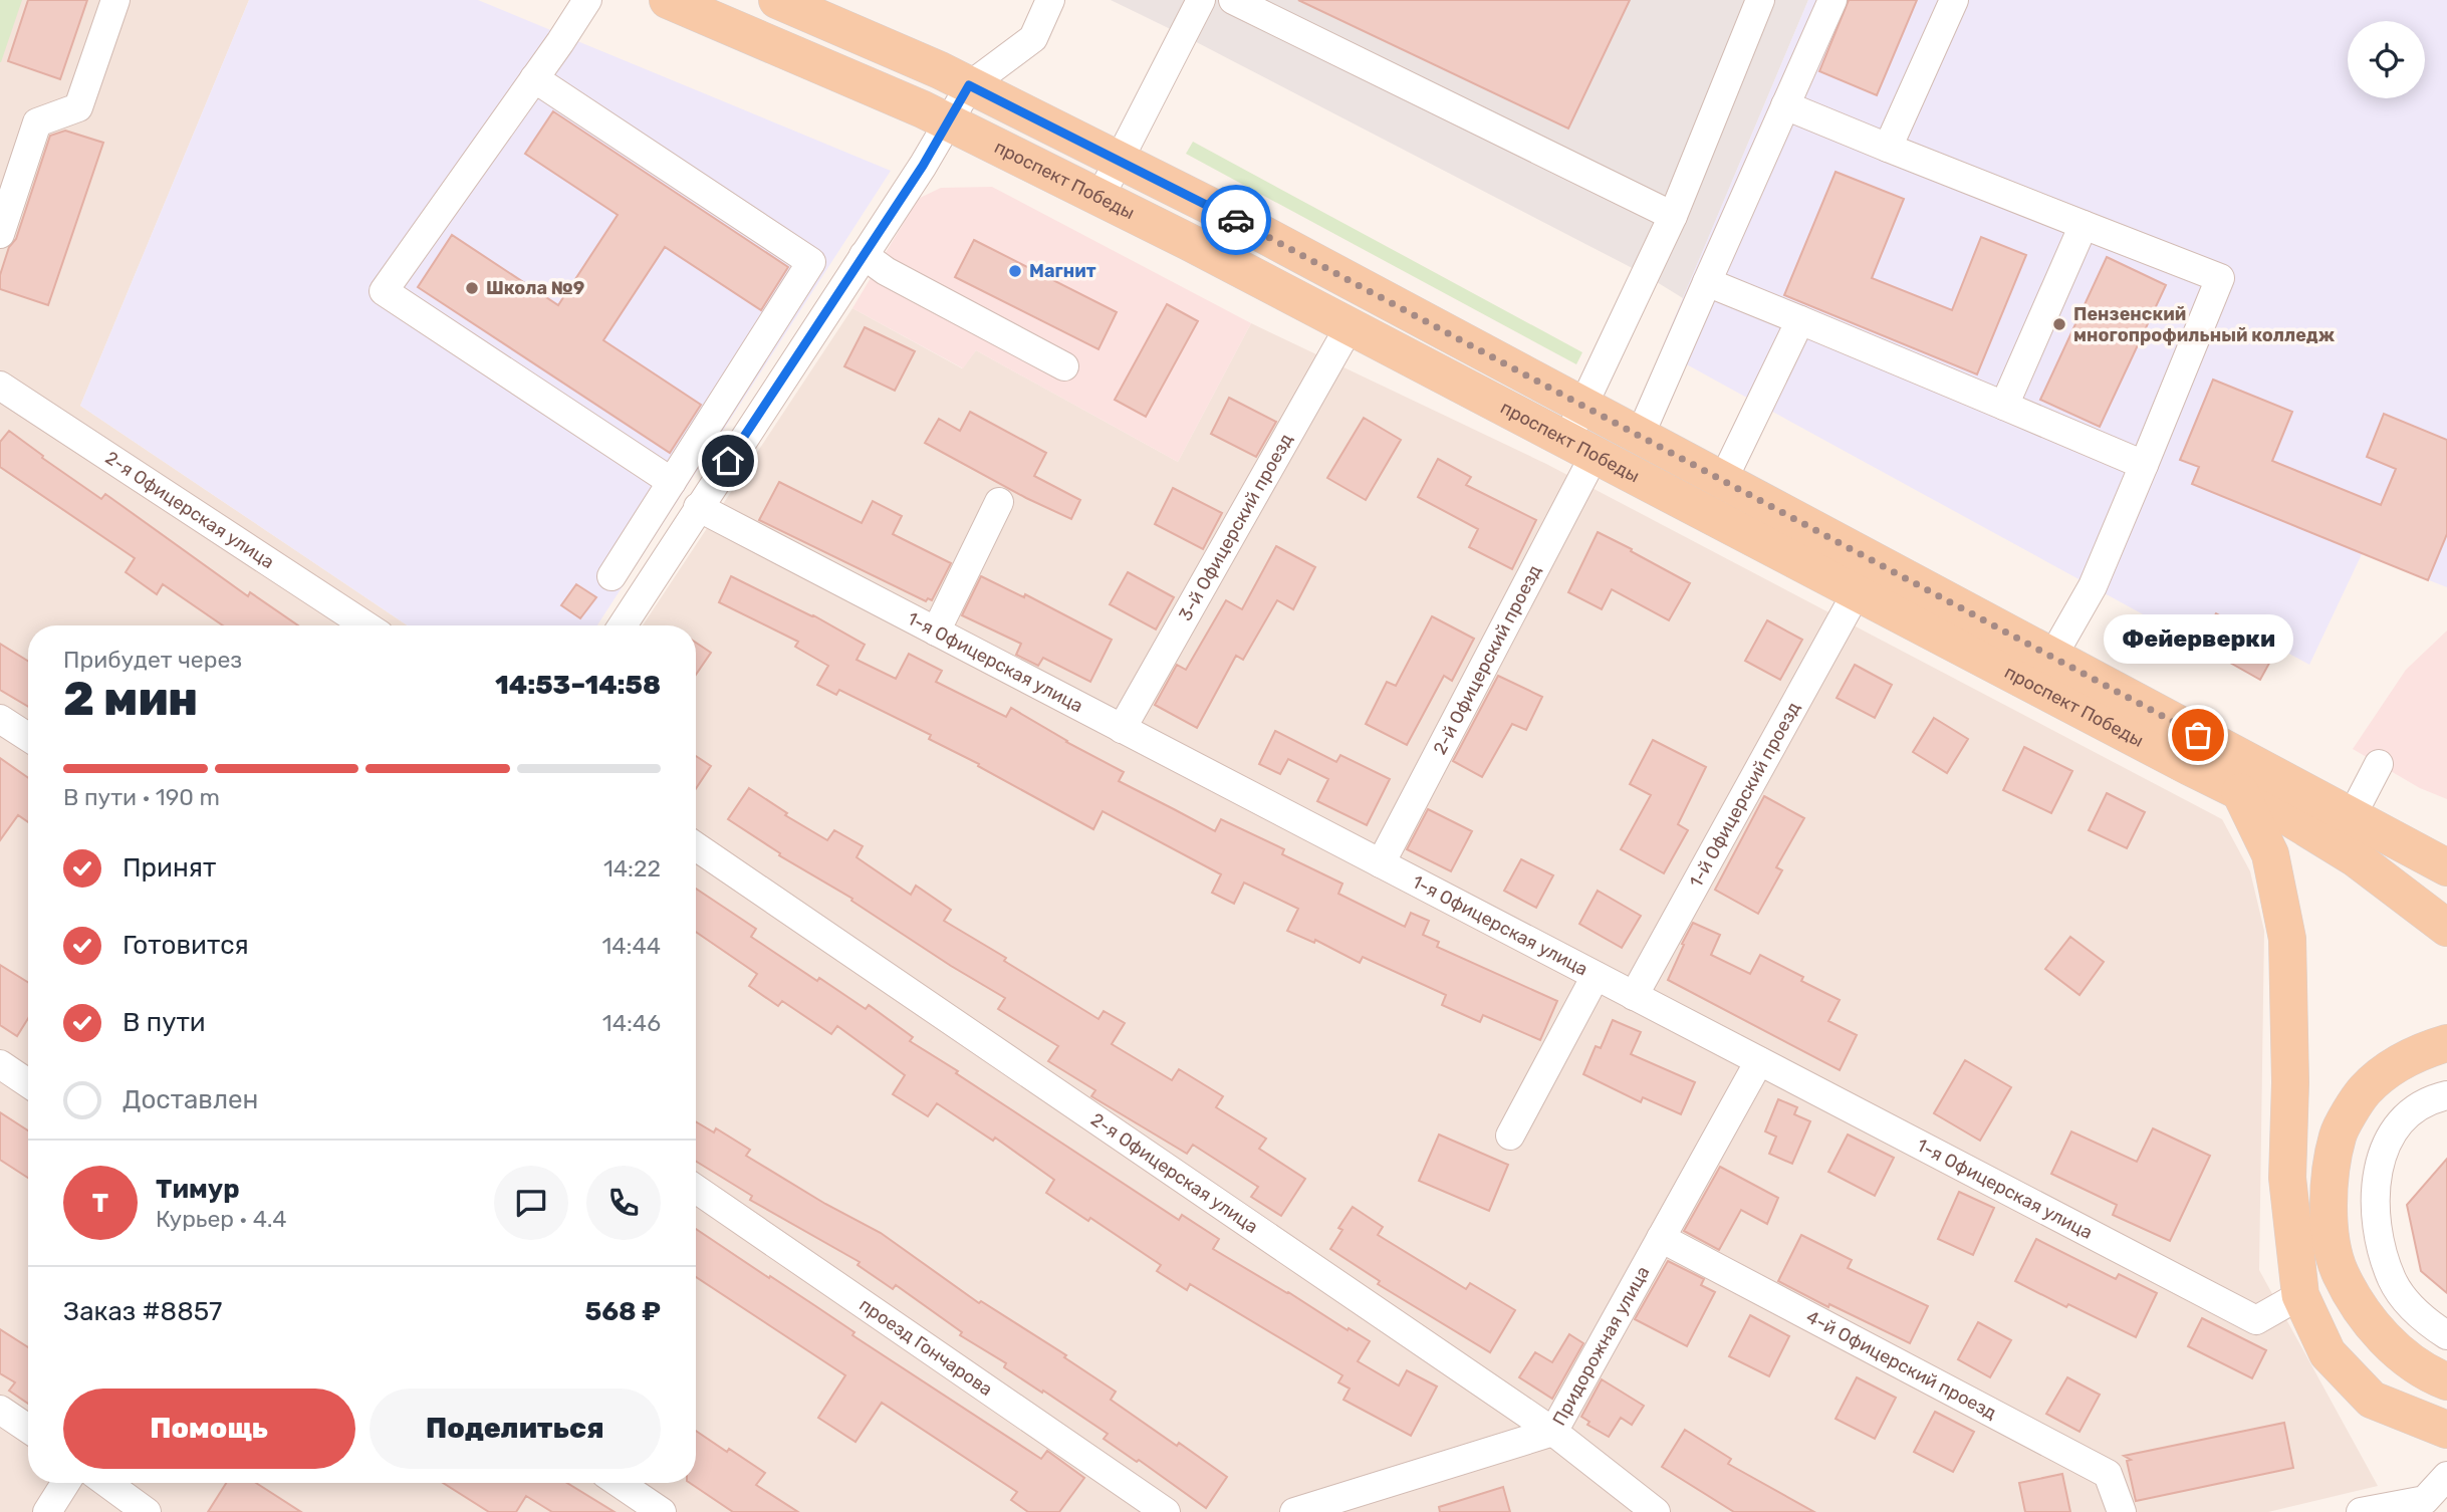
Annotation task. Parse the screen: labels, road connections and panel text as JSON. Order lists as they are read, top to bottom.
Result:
{
  "streets": {
    "main road": ["проспект Победы"],
    "street": [
      "2-я Офицерская улица",
      "3-й Офицерский проезд",
      "2-й Офицерский проезд",
      "1-я Офицерская улица",
      "1-й Офицерский проезд",
      "Придорожная улица",
      "проезд Гончарова",
      "4-й Офицерский проезд"
    ]
  },
  "crossings": [
    ["проспект Победы", "3-й Офицерский проезд"],
    ["проспект Победы", "2-й Офицерский проезд"],
    ["проспект Победы", "1-й Офицерский проезд"],
    ["2-я Офицерская улица", "Придорожная улица"],
    ["3-й Офицерский проезд", "1-я Офицерская улица"],
    ["2-й Офицерский проезд", "1-я Офицерская улица"],
    ["1-я Офицерская улица", "1-й Офицерский проезд"],
    ["1-я Офицерская улица", "Придорожная улица"],
    ["Придорожная улица", "4-й Офицерский проезд"]
  ],
  "places": [
    "Магнит",
    "Школа №9",
    "Пензенский многопрофильный колледж",
    "Фейерверки"
  ],
  "page": {
    "bubble": "Фейерверки",
    "heading": ["2 мин", "Прибудет через", "14:53–14:58"],
    "panel": [
      "Тимур",
      "Курьер · 4.4",
      "Заказ #8857",
      "568 ₽"
    ],
    "bar": "В пути · 190 m",
    "list": [
      ["Принят", "14:22"],
      ["Готовится", "14:44"],
      ["В пути", "14:46"],
      "Доставлен"
    ],
    "round": "Т",
    "buttons": ["Помощь", "Поделиться"]
  }
}
